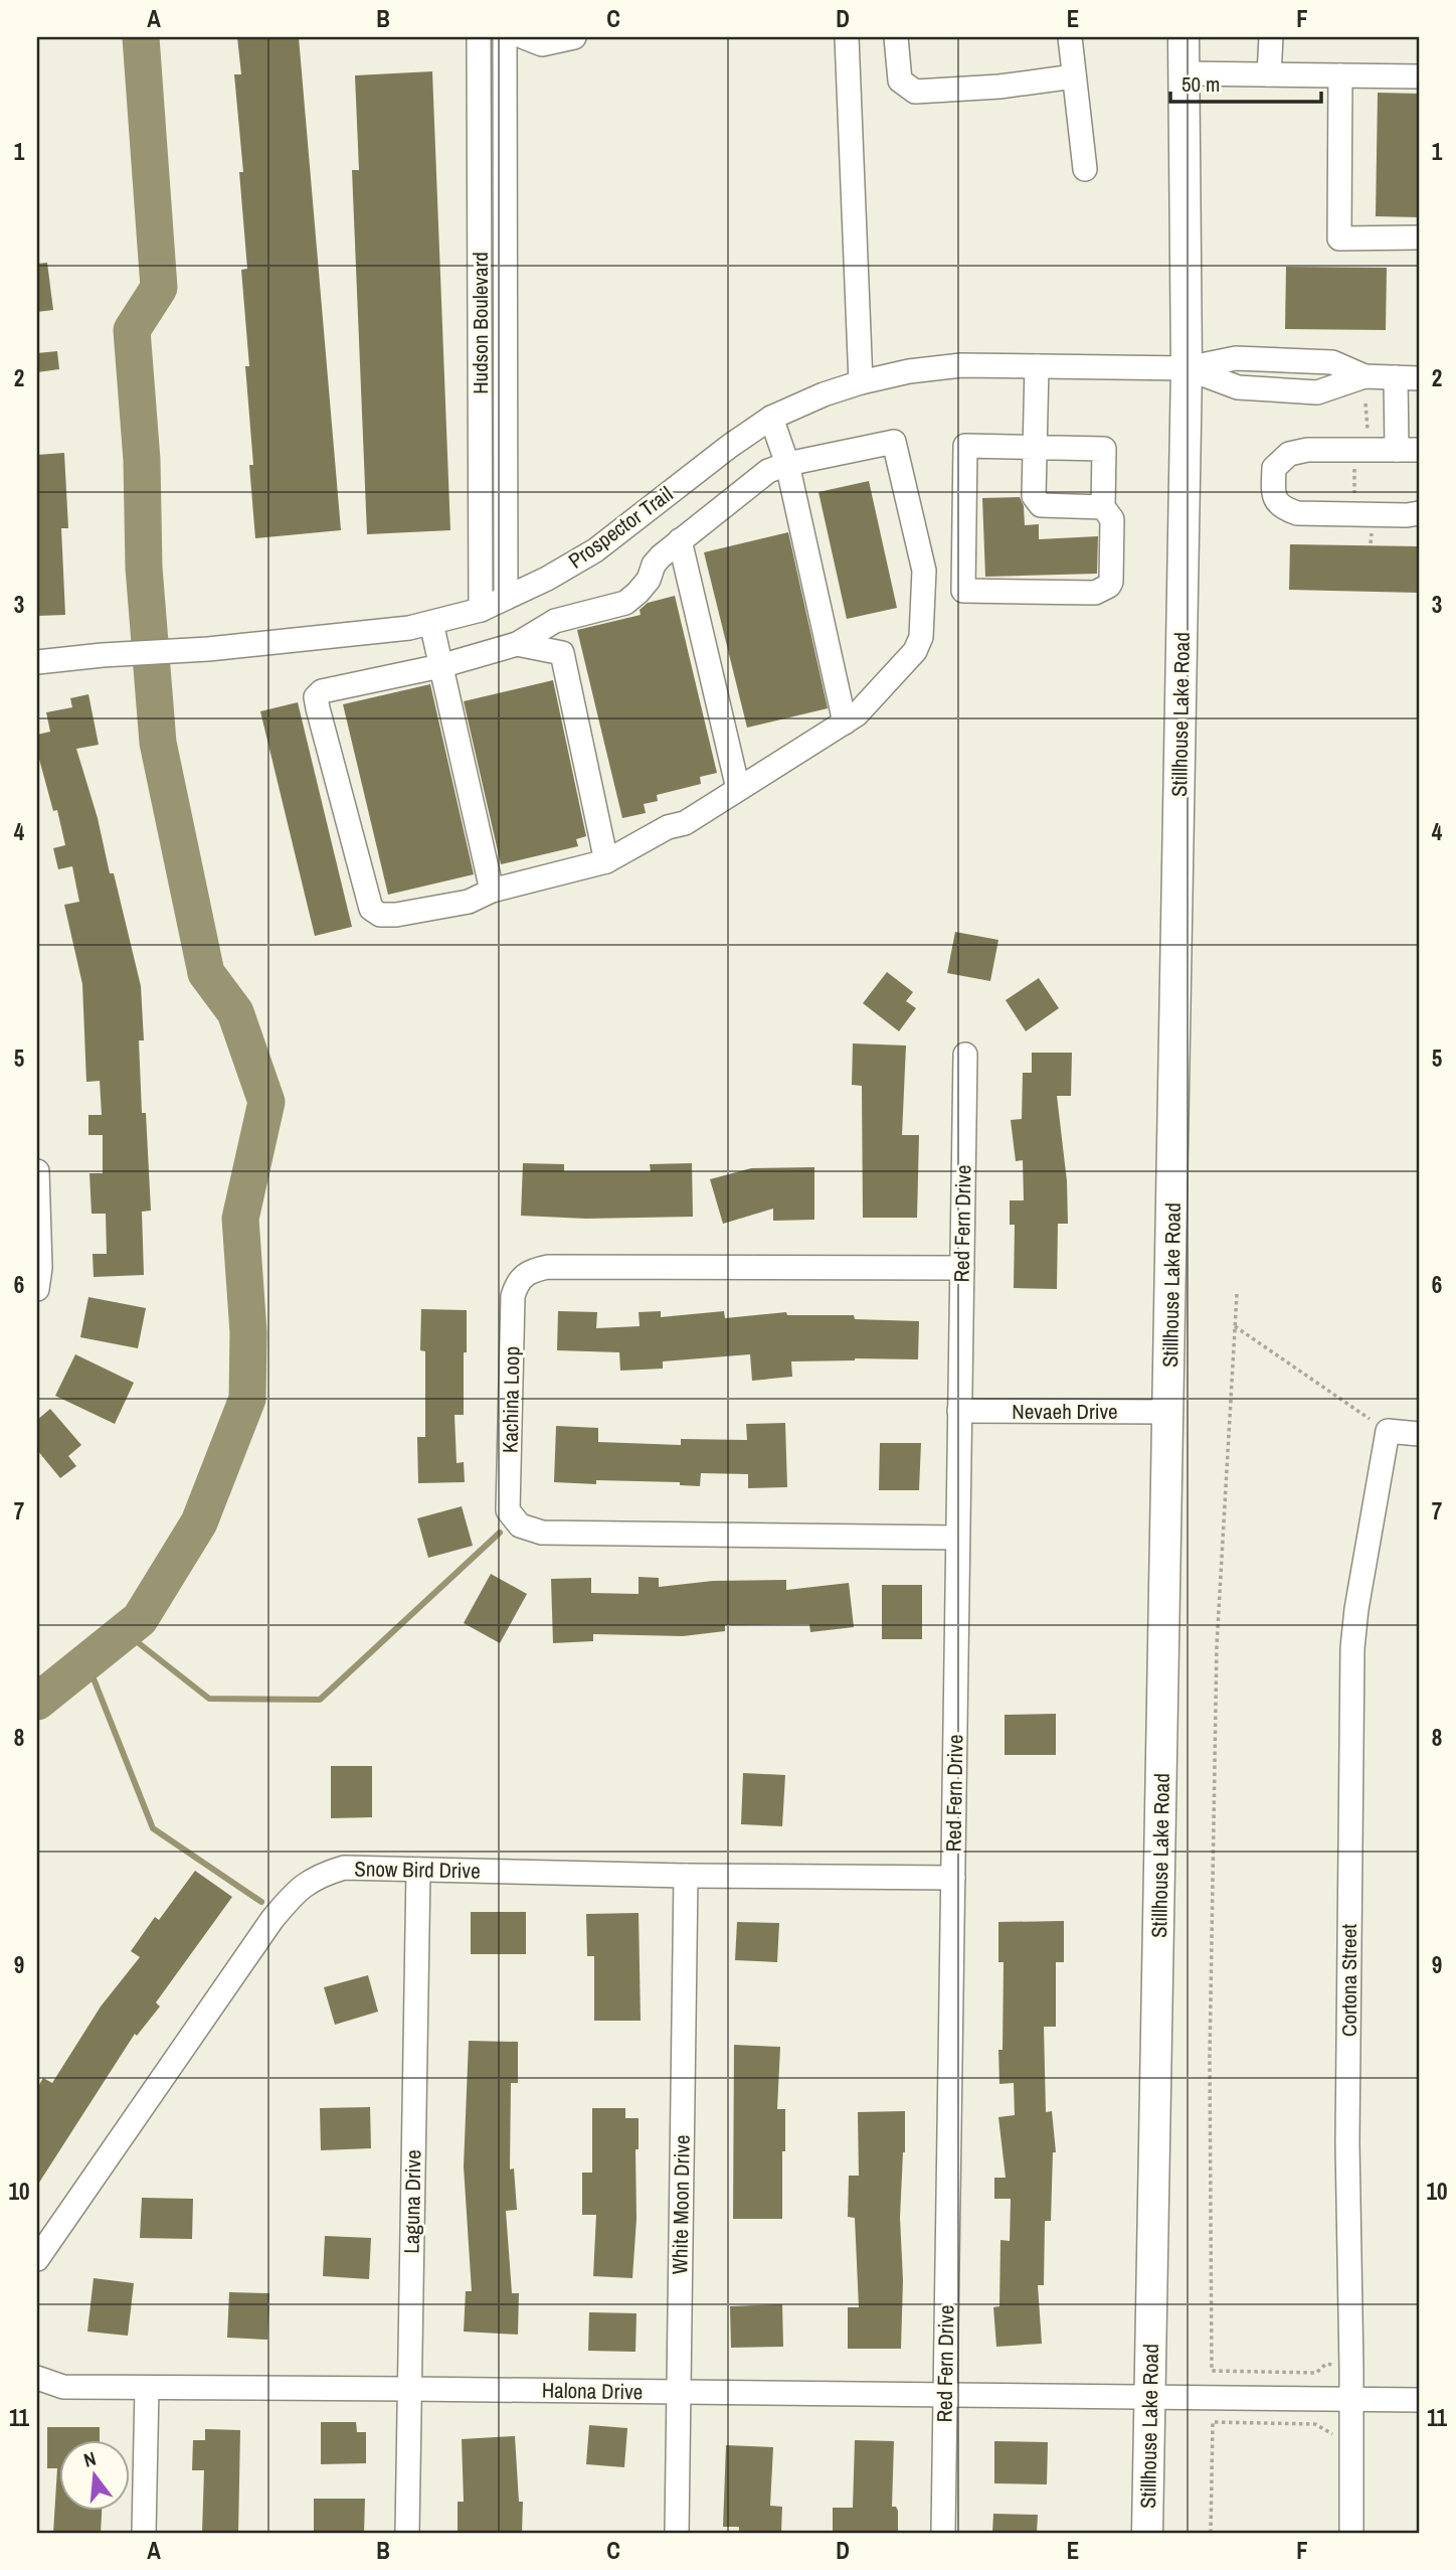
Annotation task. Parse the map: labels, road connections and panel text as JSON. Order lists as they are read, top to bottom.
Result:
{
  "streets": {
    "main road": ["Stillhouse Lake Road"],
    "street": [
      "Hudson Boulevard",
      "Prospector Trail",
      "Red Fern Drive",
      "Kachina Loop",
      "Nevaeh Drive",
      "Snow Bird Drive",
      "Cortona Street",
      "Laguna Drive",
      "White Moon Drive",
      "Halona Drive"
    ]
  },
  "crossings": [
    ["Hudson Boulevard", "Prospector Trail"],
    ["Prospector Trail", "Stillhouse Lake Road"],
    ["Stillhouse Lake Road", "Nevaeh Drive"],
    ["Stillhouse Lake Road", "Halona Drive"],
    ["Red Fern Drive", "Kachina Loop"],
    ["Red Fern Drive", "Nevaeh Drive"],
    ["Red Fern Drive", "Snow Bird Drive"],
    ["Red Fern Drive", "Halona Drive"],
    ["Snow Bird Drive", "Laguna Drive"],
    ["Snow Bird Drive", "White Moon Drive"],
    ["Cortona Street", "Halona Drive"],
    ["Laguna Drive", "Halona Drive"],
    ["White Moon Drive", "Halona Drive"]
  ],
  "scale_bar": "50 m",
  "north": "top",
  "grid": {
    "columns": [
      "A",
      "B",
      "C",
      "D",
      "E",
      "F"
    ],
    "rows": [
      "1",
      "2",
      "3",
      "4",
      "5",
      "6",
      "7",
      "8",
      "9",
      "10",
      "11"
    ]
  }
}
